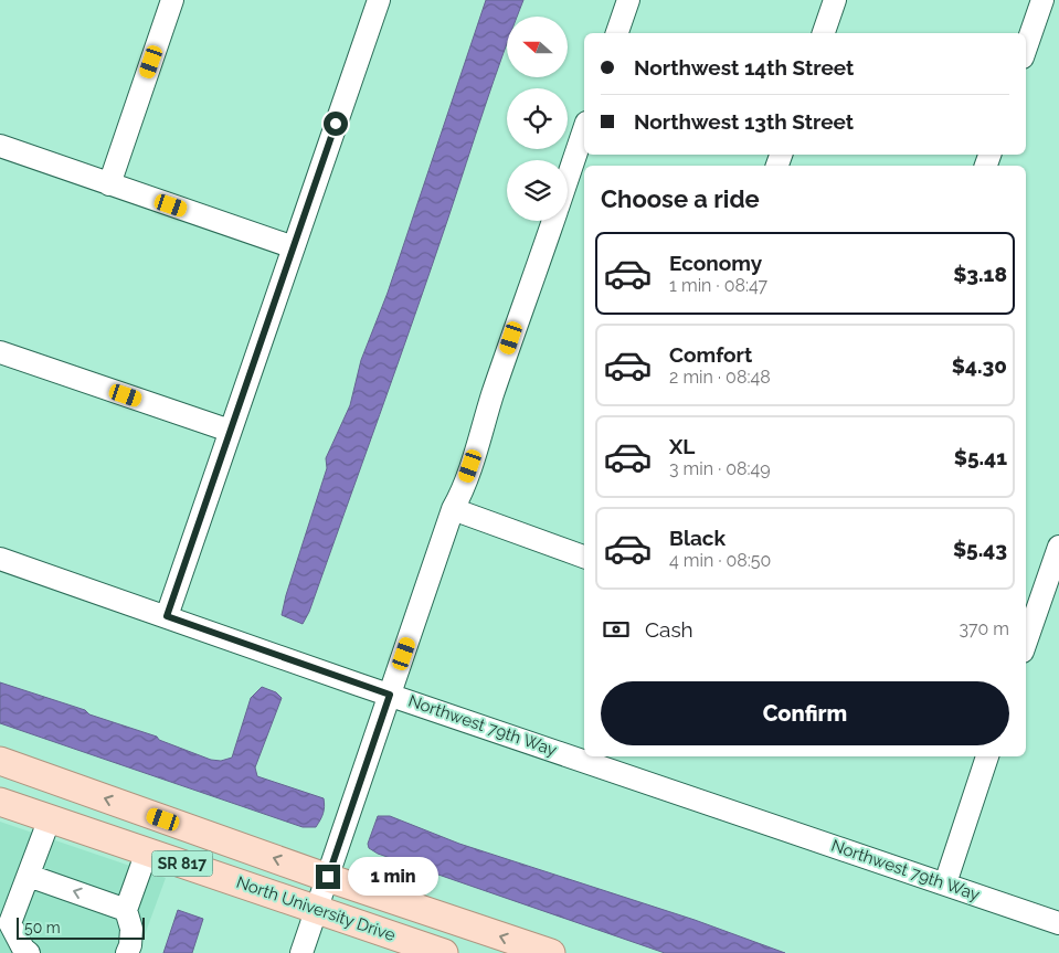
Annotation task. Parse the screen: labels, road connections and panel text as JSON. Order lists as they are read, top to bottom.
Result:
{
  "streets": {
    "main road": ["SR 817", "North University Drive"],
    "street": ["Northwest 79th Way"]
  },
  "scale_bar": "50 m",
  "north": "left",
  "page": {
    "banner": ["Northwest 14th Street", "Northwest 13th Street"],
    "heading": "Choose a ride",
    "list": [
      {
        "name": "Economy",
        "note": "1 min · 08:47",
        "value": "$3.18"
      },
      {
        "name": "Comfort",
        "note": "2 min · 08:48",
        "value": "$4.30"
      },
      {
        "name": "XL",
        "note": "3 min · 08:49",
        "value": "$5.41"
      },
      {
        "name": "Black",
        "note": "4 min · 08:50",
        "value": "$5.43"
      }
    ],
    "pay": ["Cash", "370 m"],
    "buttons": "Confirm",
    "bubble": "1 min",
    "scale": "50 m"
  }
}
